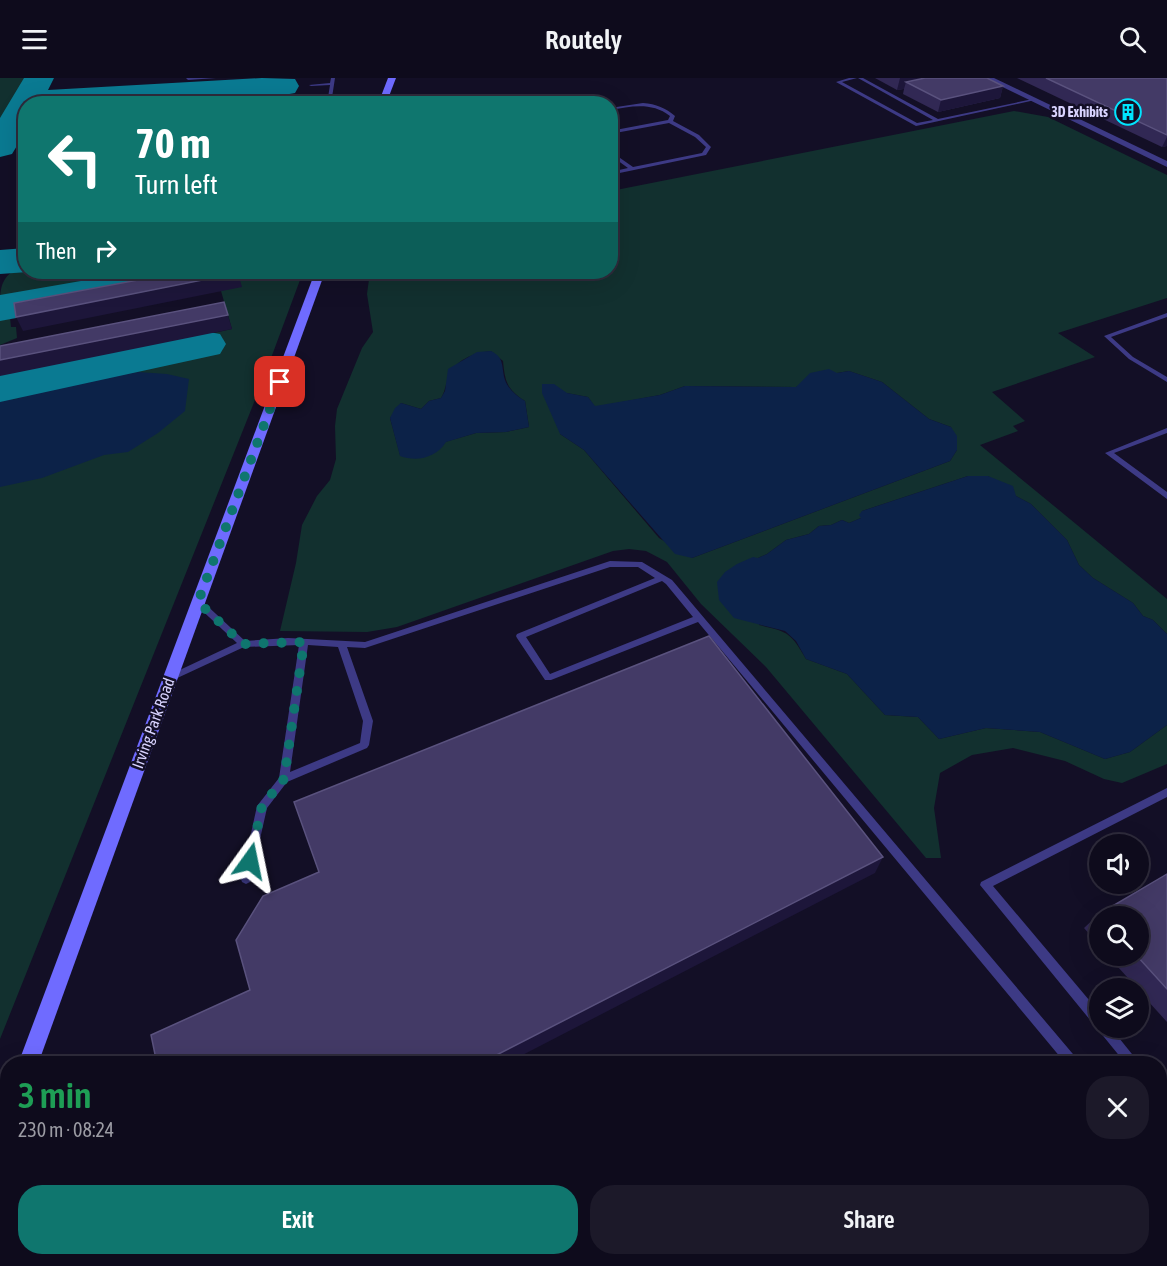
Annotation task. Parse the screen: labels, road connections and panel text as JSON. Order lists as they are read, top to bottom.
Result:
{
  "streets": {
    "main road": ["Irving Park Road"]
  },
  "places": {
    "building": ["3D Exhibits"]
  },
  "page": {
    "header": "Routely",
    "turn": ["70 m", "Turn left"],
    "then": "Then",
    "heading": ["3 min", "230 m · 08:24"],
    "buttons": ["Exit", "Share"]
  }
}
